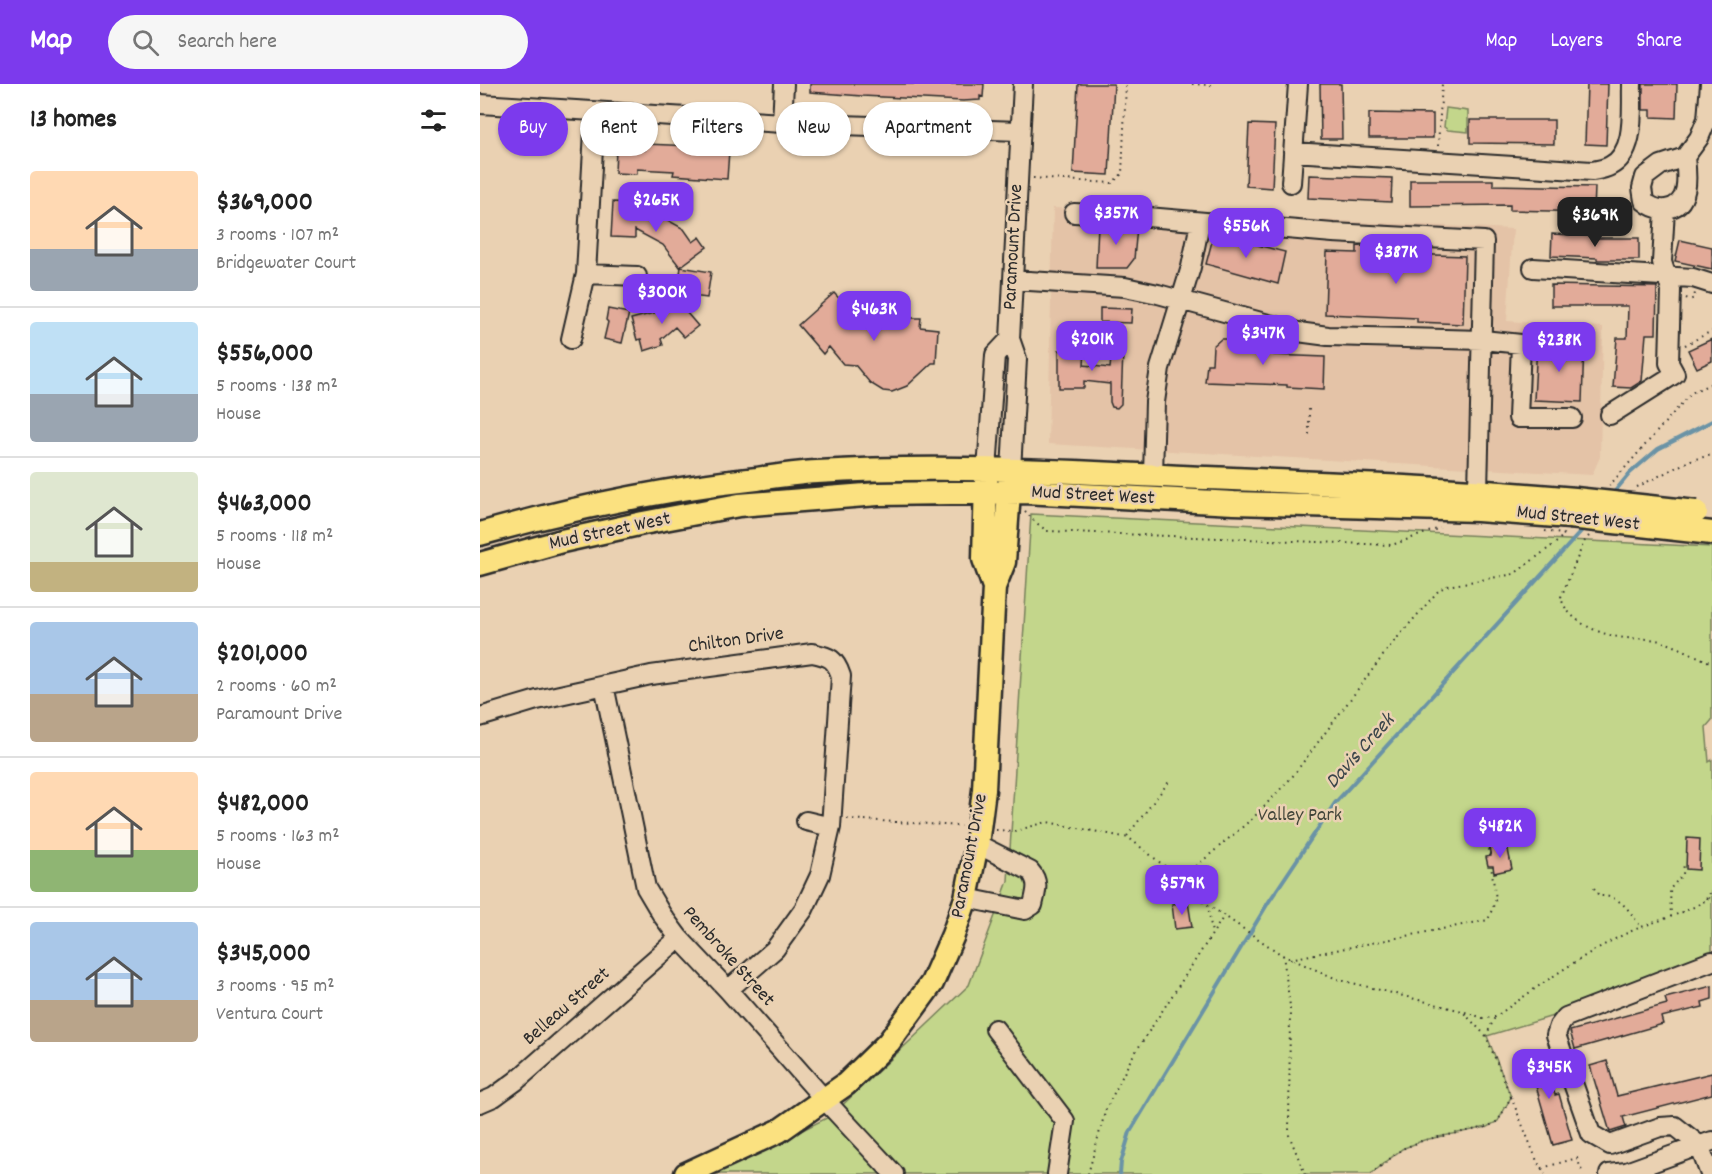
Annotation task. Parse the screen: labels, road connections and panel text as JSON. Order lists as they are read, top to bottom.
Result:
{
  "streets": {
    "main road": ["Paramount Drive", "Mud Street West"],
    "street": ["Chilton Drive", "Pembroke Street", "Belleau Street"]
  },
  "crossings": [
    ["Paramount Drive", "Mud Street West"],
    ["Paramount Drive", "Pembroke Street"],
    ["Chilton Drive", "Pembroke Street"],
    ["Pembroke Street", "Belleau Street"]
  ],
  "water": ["Davis Creek"],
  "parks": ["Valley Park"],
  "page": {
    "header": "Map",
    "search": "Search here",
    "nav": ["Map", "Layers", "Share"],
    "heading": "13 homes",
    "chip": [
      "Buy",
      "Rent",
      "Filters",
      "New",
      "Apartment"
    ],
    "list": [
      {
        "name": "$369,000",
        "note": "3 rooms · 107 m² · Bridgewater Court"
      },
      {
        "name": "$556,000",
        "note": "5 rooms · 138 m² · House"
      },
      {
        "name": "$463,000",
        "note": "5 rooms · 118 m² · House"
      },
      {
        "name": "$201,000",
        "note": "2 rooms · 60 m² · Paramount Drive"
      },
      {
        "name": "$482,000",
        "note": "5 rooms · 163 m² · House"
      },
      {
        "name": "$345,000",
        "note": "3 rooms · 95 m² · Ventura Court"
      }
    ],
    "price": [
      "$265K",
      "$357K",
      "$369K",
      "$556K",
      "$387K",
      "$300K",
      "$463K",
      "$347K",
      "$201K",
      "$238K",
      "$482K",
      "$579K",
      "$345K"
    ]
  }
}
